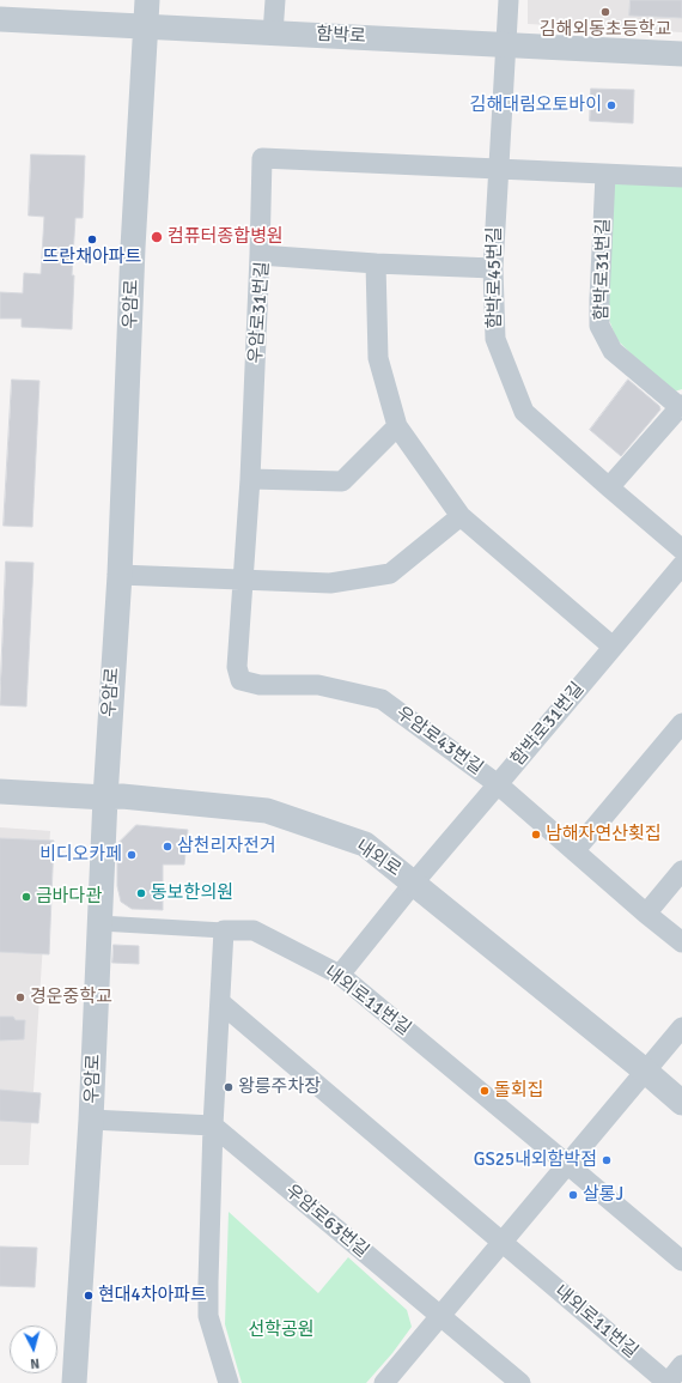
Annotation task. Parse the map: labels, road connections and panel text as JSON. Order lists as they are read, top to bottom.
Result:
{
  "streets": {
    "street": [
      "함박로",
      "함박로31번길",
      "함박로45번길",
      "우암로",
      "우암로31번길",
      "우암로43번길",
      "내외로",
      "내외로11번길",
      "우암로63번길"
    ]
  },
  "crossings": [
    ["함박로", "함박로45번길"],
    ["함박로", "우암로"],
    ["함박로31번길", "우암로43번길"],
    ["함박로31번길", "내외로"],
    ["함박로31번길", "내외로11번길"],
    ["함박로45번길", "우암로31번길"],
    ["우암로", "내외로"],
    ["우암로", "내외로11번길"],
    ["우암로31번길", "우암로43번길"]
  ],
  "parks": ["선학공원"],
  "places": [
    "김해외동초등학교",
    "김해대림오토바이",
    "컴퓨터종합병원",
    "뜨란채아파트",
    "남해자연산횟집",
    "삼천리자전거",
    "비디오카페",
    "동보한의원",
    "금바다관",
    "경운중학교",
    "왕릉주차장",
    "돌회집",
    "GS25내외함박점",
    "살롱J",
    "현대4차아파트"
  ],
  "north": "bottom"
}
